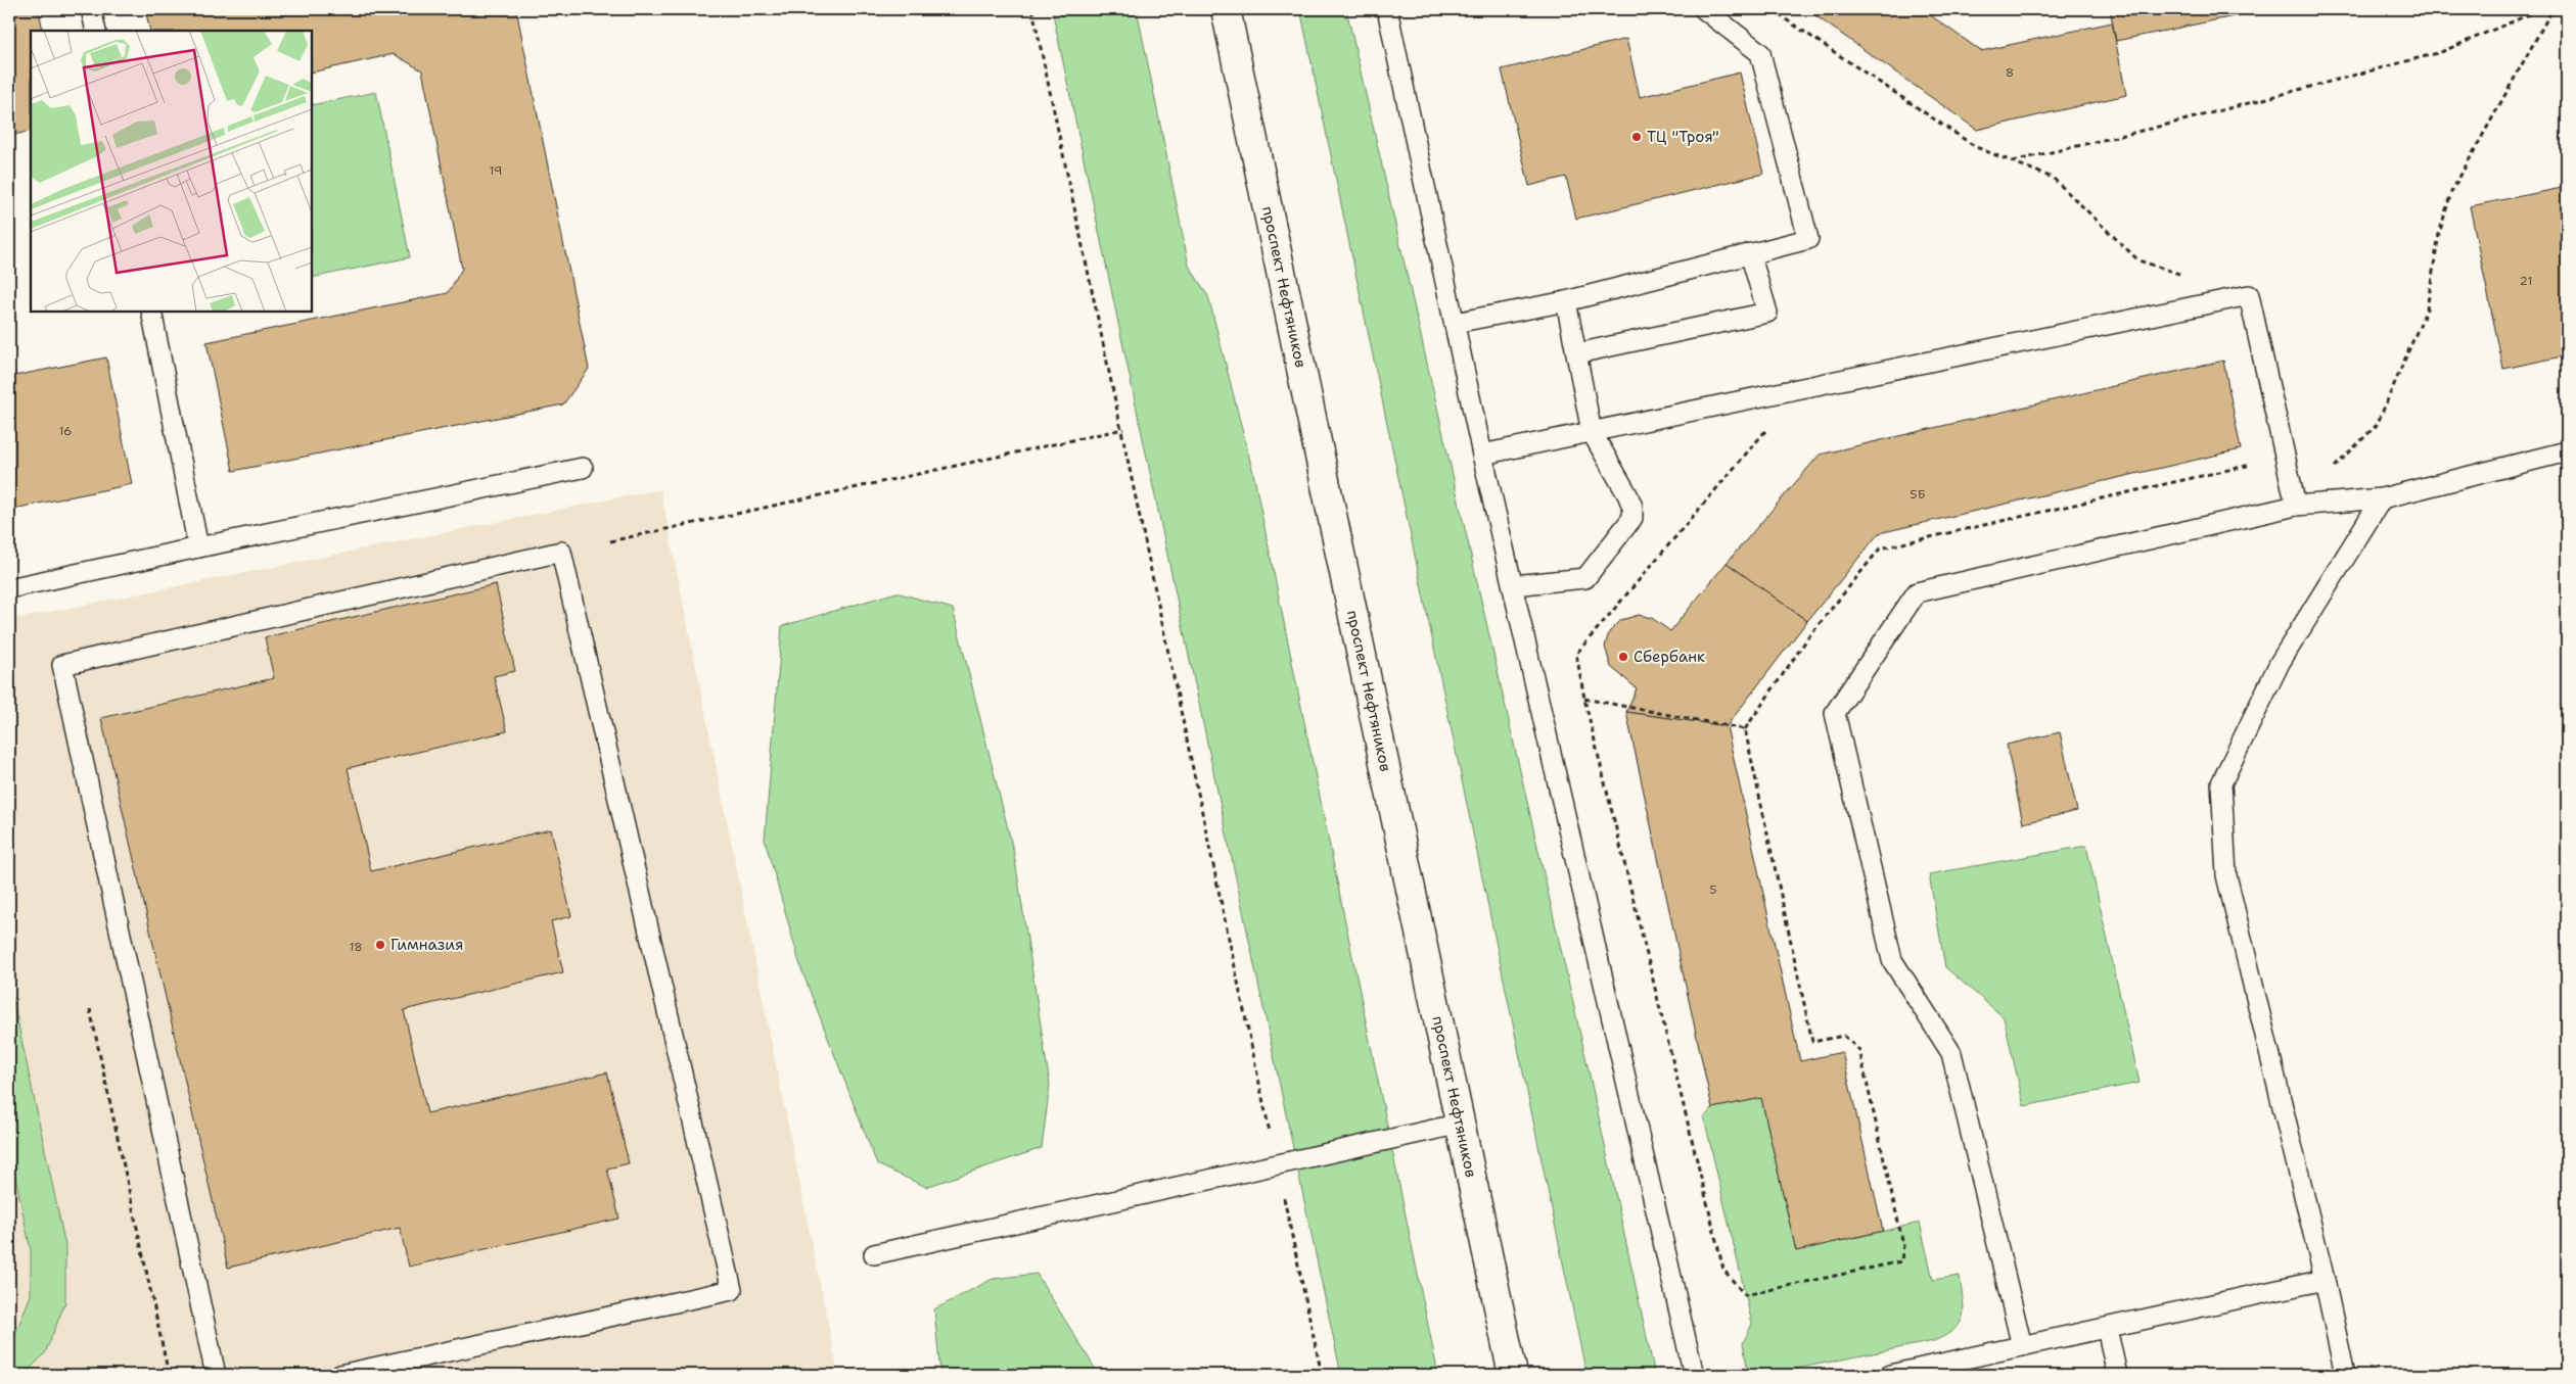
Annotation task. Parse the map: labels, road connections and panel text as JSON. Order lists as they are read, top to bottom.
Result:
{
  "streets": {
    "main road": ["проспект Нефтяников"]
  },
  "places": ["ТЦ \"Троя\"", "Сбербанк", "Гимназия"],
  "house_numbers": [
    "8",
    "19",
    "21",
    "16",
    "5Б",
    "5",
    "18"
  ]
}
